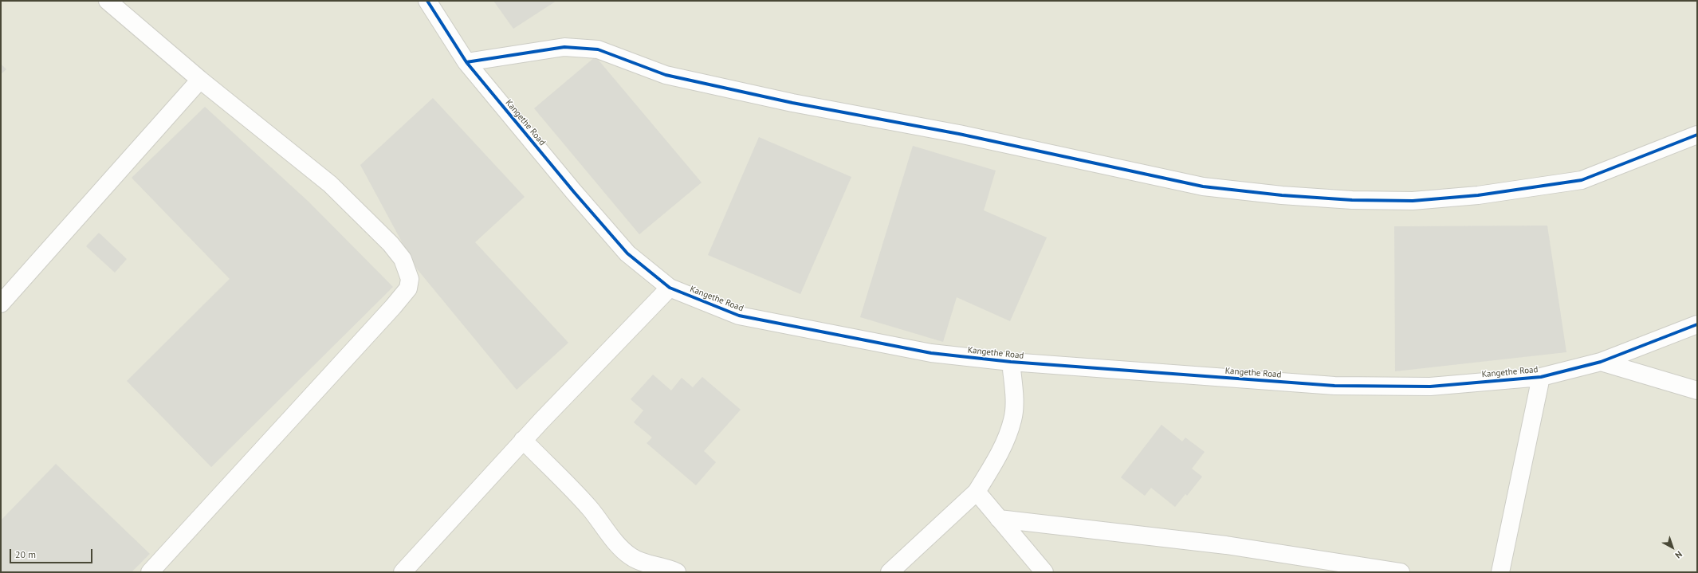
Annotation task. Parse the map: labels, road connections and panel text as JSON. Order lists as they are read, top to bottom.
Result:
{
  "streets": {
    "street": ["Kangethe Road"]
  },
  "scale_bar": "20 m",
  "north": "bottom right"
}
